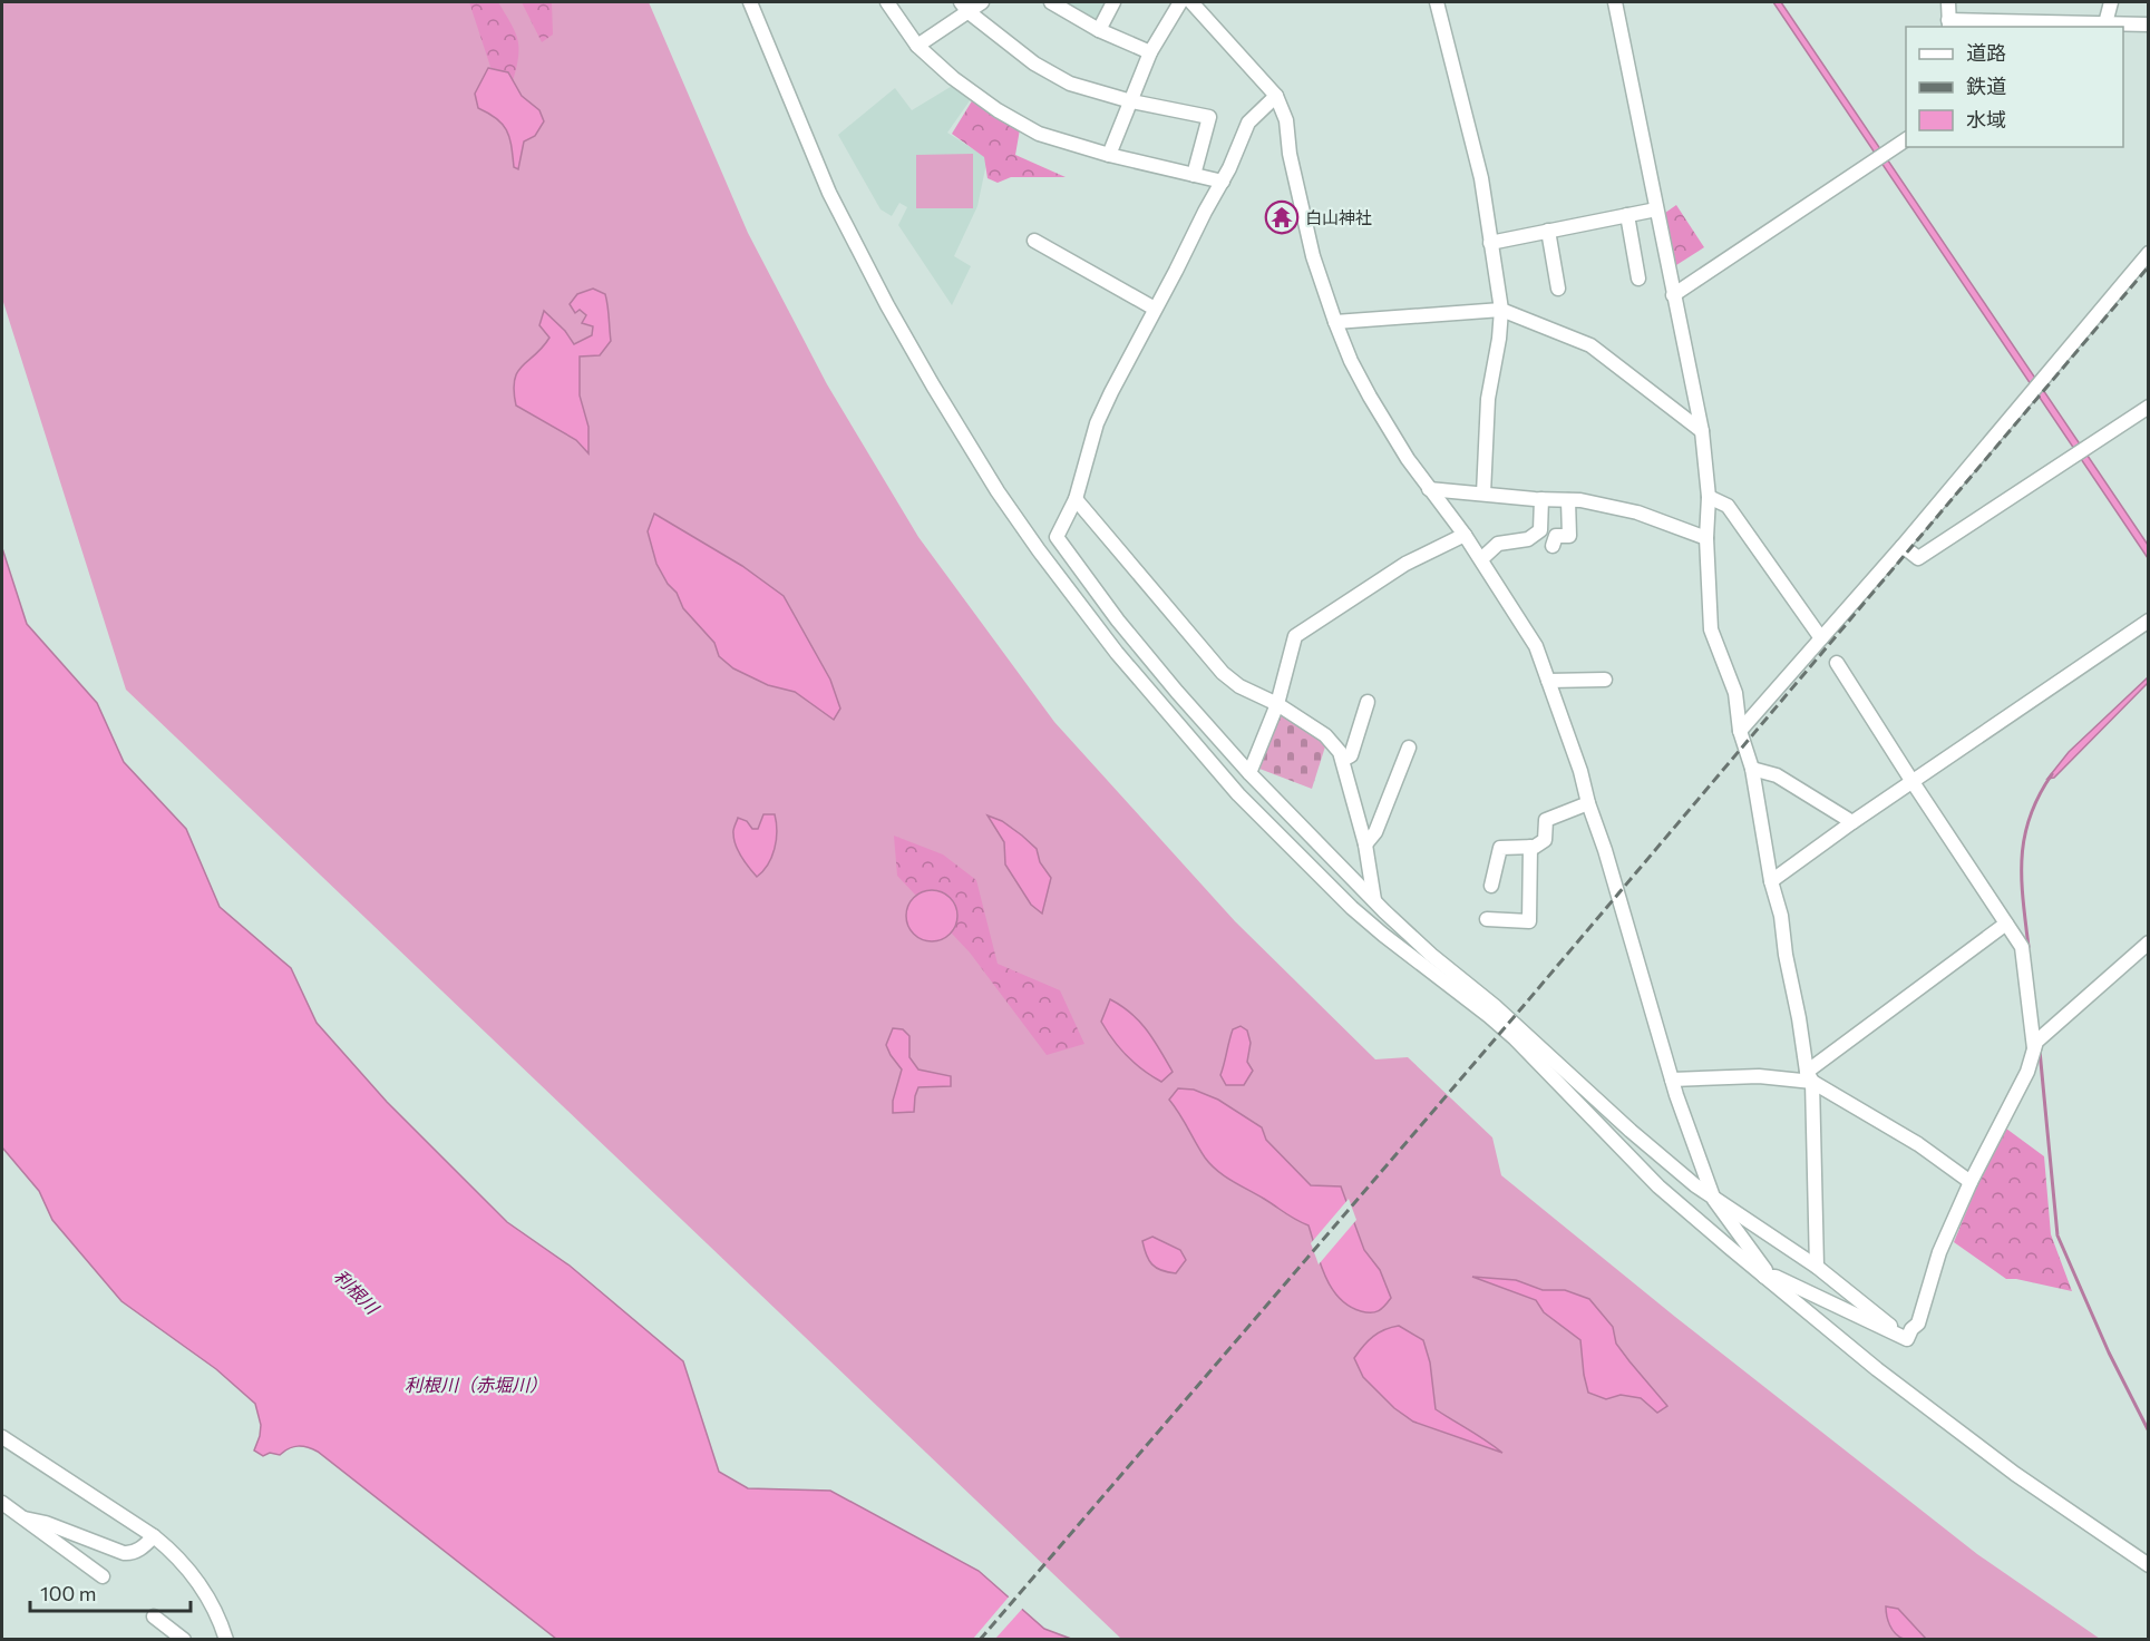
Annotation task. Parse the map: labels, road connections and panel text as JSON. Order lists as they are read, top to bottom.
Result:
{
  "water": ["利根川", "利根川（赤堀川）"],
  "places": {
    "temple": ["白山神社"]
  },
  "legend": ["道路", "鉄道", "水域"],
  "scale_bar": "100 m"
}
